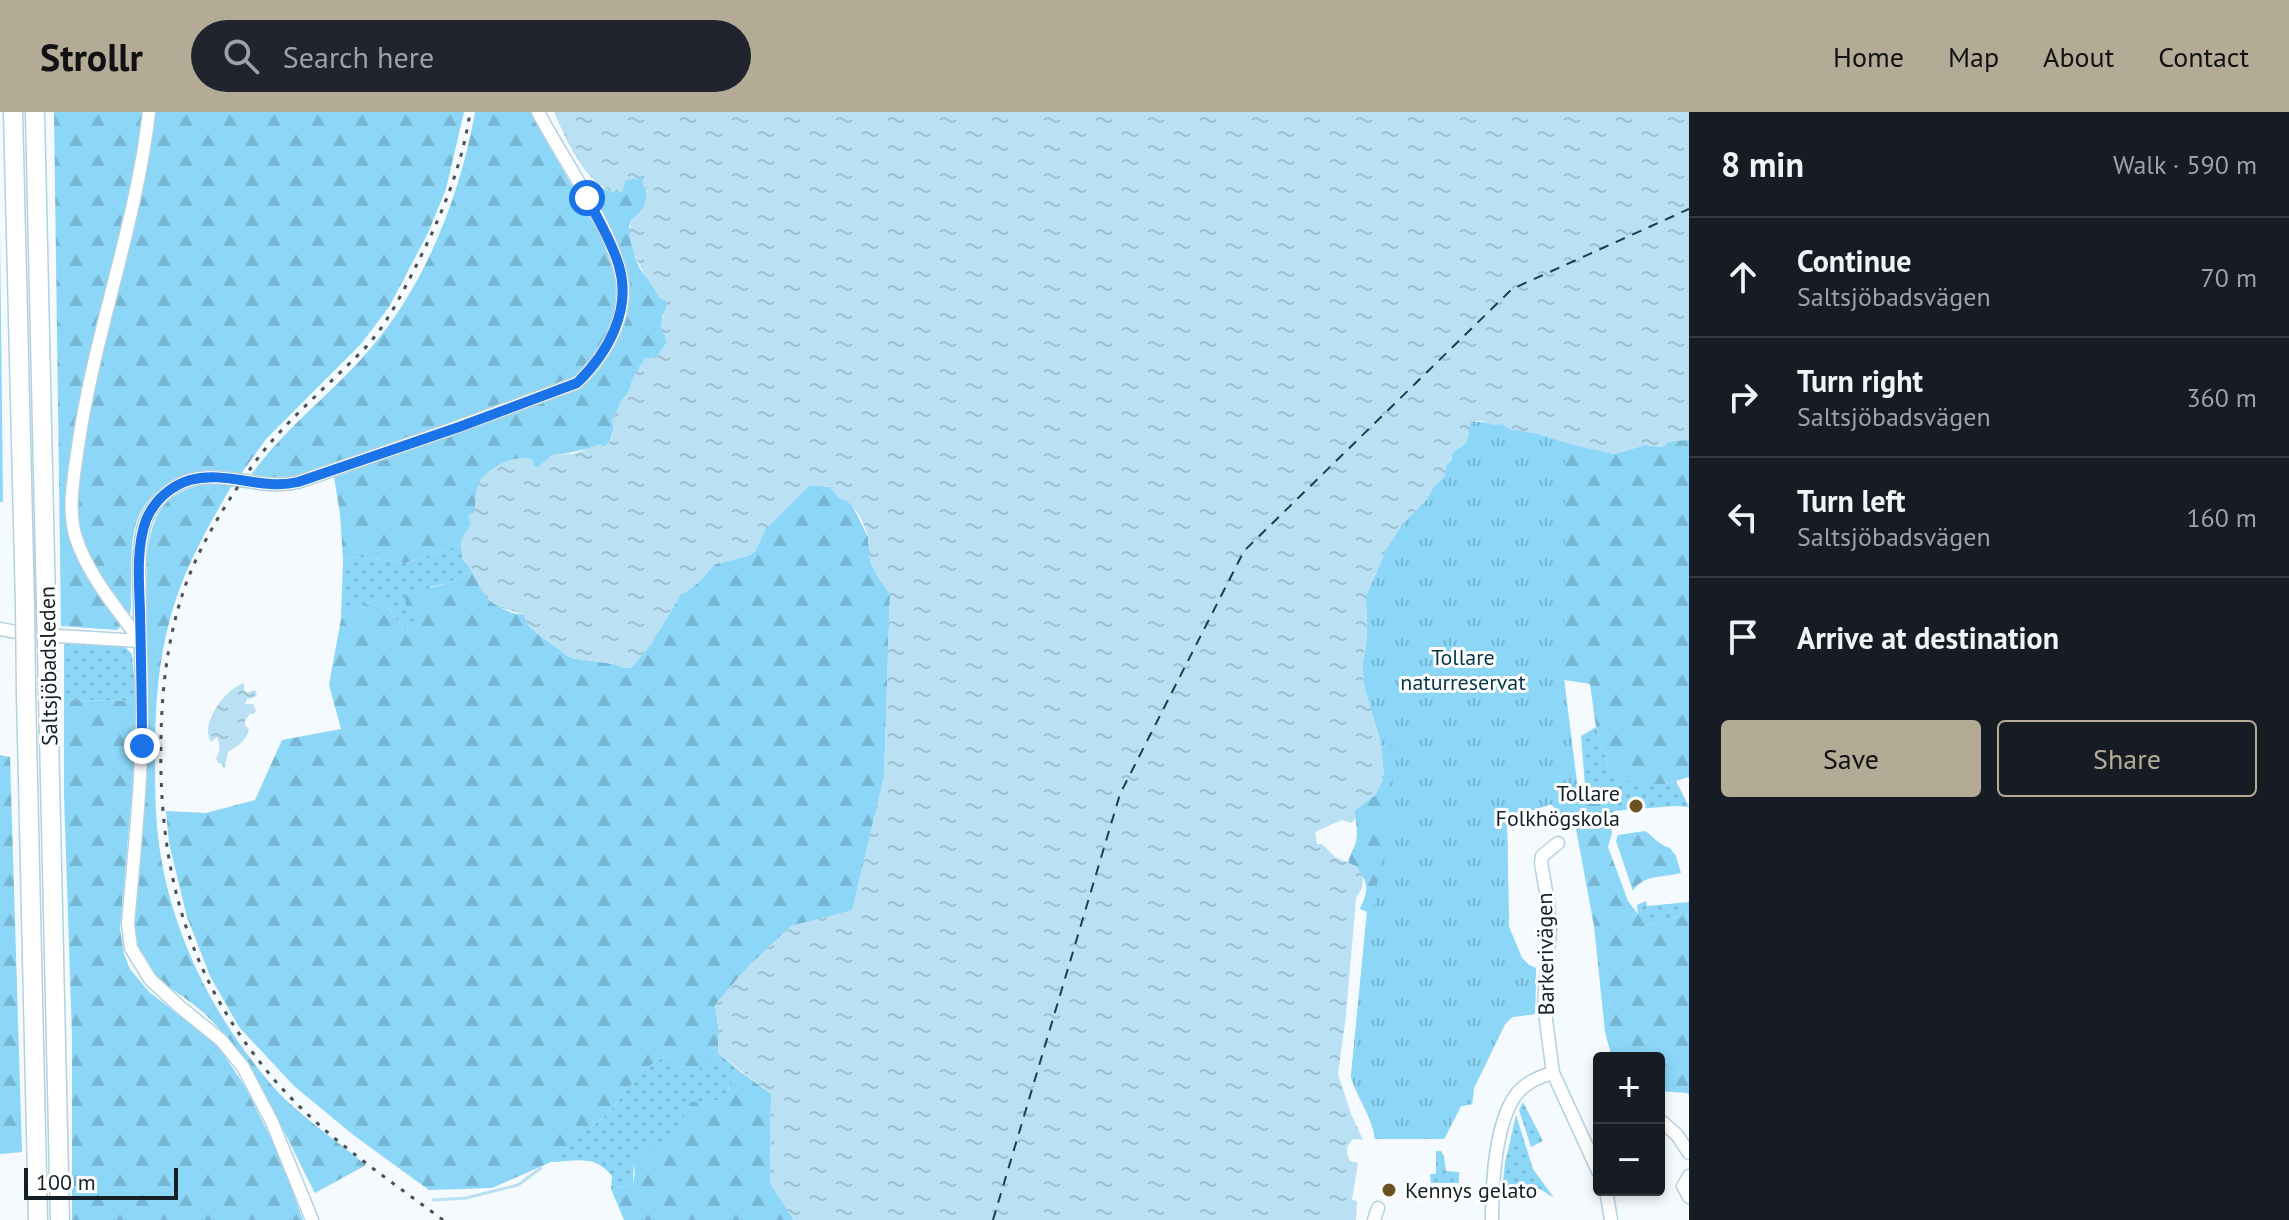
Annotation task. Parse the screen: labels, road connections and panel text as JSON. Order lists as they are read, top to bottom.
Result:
{
  "streets": {
    "highway": ["Saltsjöbadsleden"],
    "street": ["Barkerivägen"]
  },
  "parks": ["Tollare naturreservat"],
  "places": ["Tollare Folkhögskola", "Kennys gelato"],
  "scale_bar": "100 m",
  "page": {
    "header": "Strollr",
    "search": "Search here",
    "nav": [
      "Home",
      "Map",
      "About",
      "Contact"
    ],
    "heading": ["8 min", "Walk · 590 m"],
    "list": [
      ["Continue", "Saltsjöbadsvägen", "70 m"],
      ["Turn right", "Saltsjöbadsvägen", "360 m"],
      ["Turn left", "Saltsjöbadsvägen", "160 m"],
      "Arrive at destination"
    ],
    "buttons": ["Save", "Share"],
    "map_buttons": ["+", "−"],
    "scale": "100 m"
  }
}
